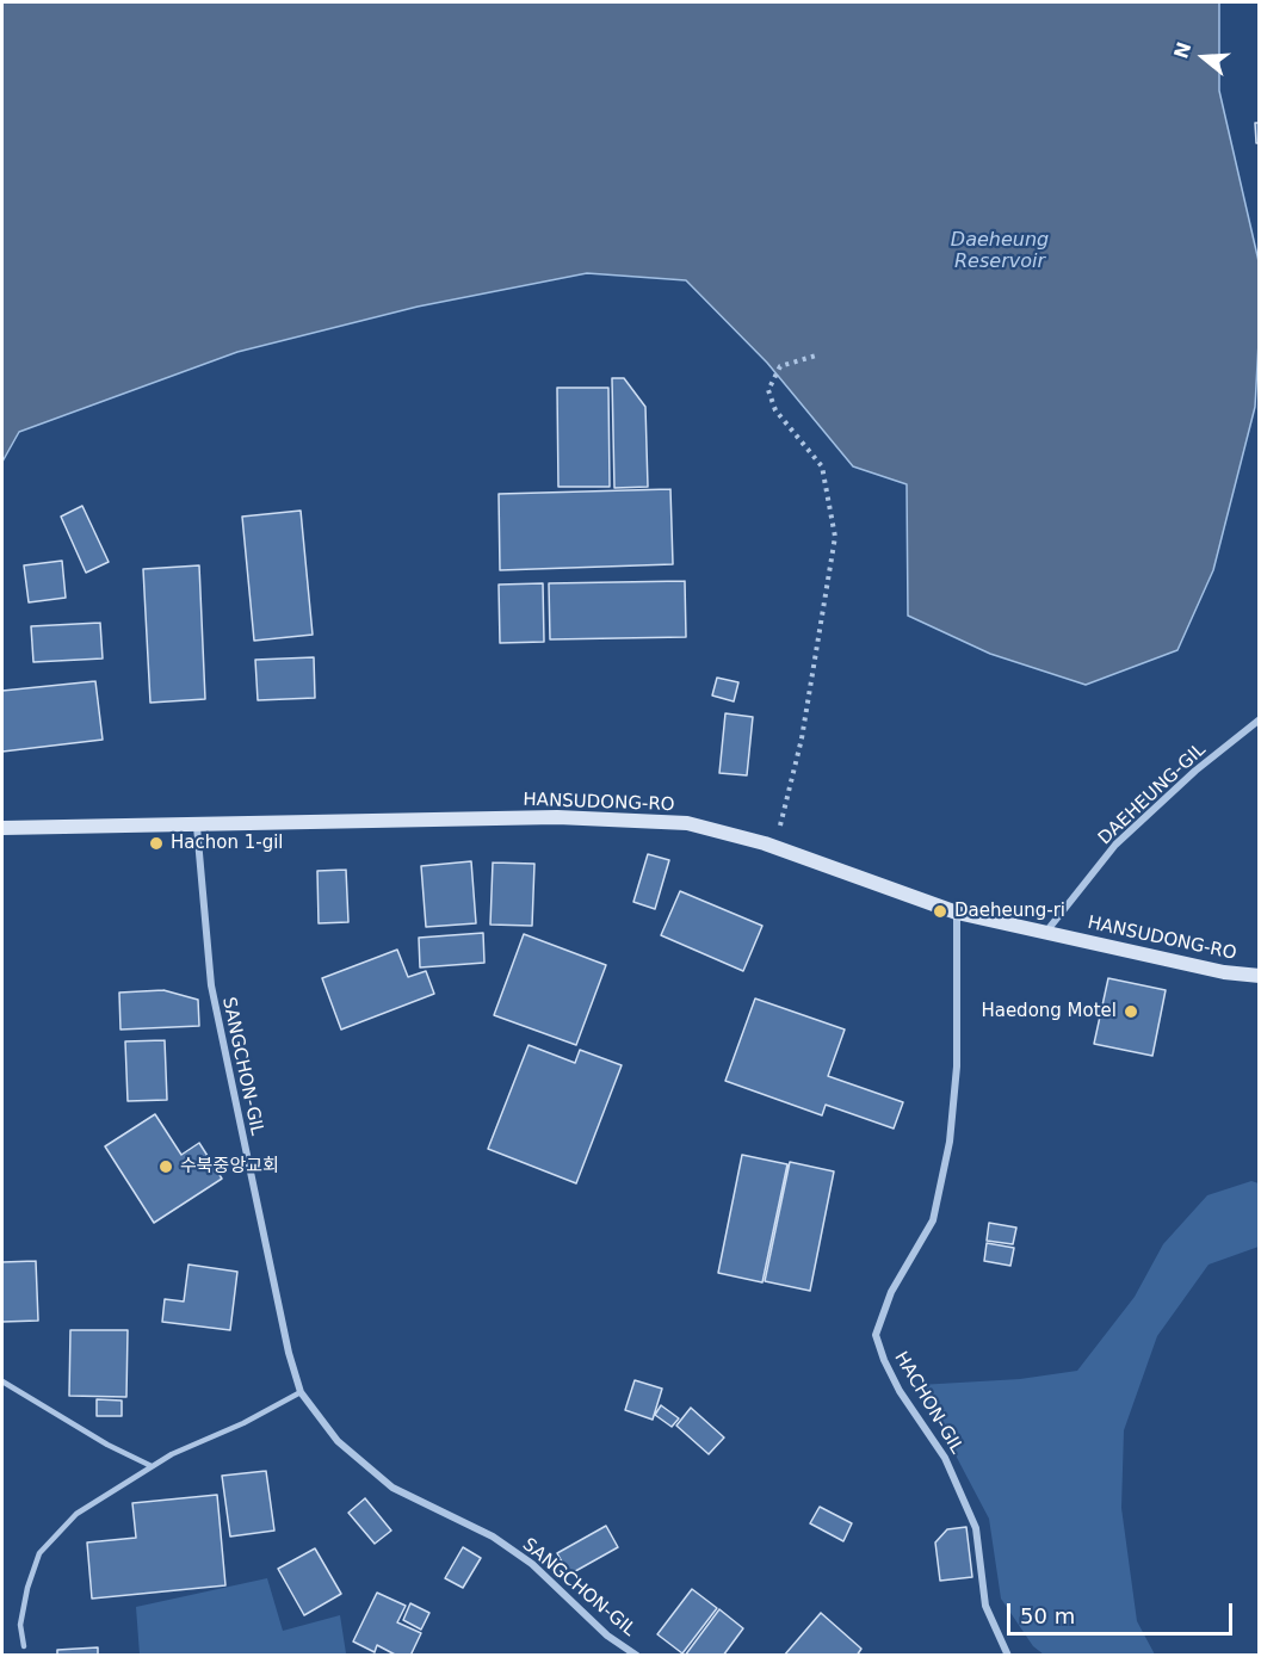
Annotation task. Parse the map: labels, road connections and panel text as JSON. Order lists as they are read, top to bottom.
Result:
{
  "streets": {
    "street": [
      "DAEHEUNG-GIL",
      "HANSUDONG-RO",
      "SANGCHON-GIL",
      "HACHON-GIL"
    ]
  },
  "crossings": [
    ["DAEHEUNG-GIL", "HANSUDONG-RO"],
    ["HANSUDONG-RO", "SANGCHON-GIL"],
    ["HANSUDONG-RO", "HACHON-GIL"]
  ],
  "water": ["Daeheung Reservoir"],
  "places": [
    "Hachon 1-gil",
    "Daeheung-ri",
    "Haedong Motel",
    "수북중앙교회"
  ],
  "scale_bar": "50 m",
  "north": "left"
}
